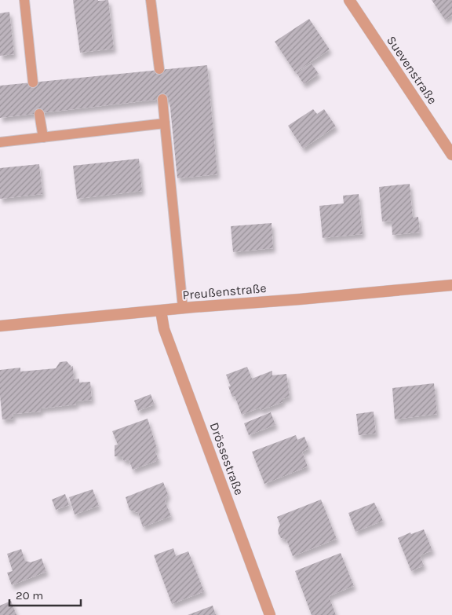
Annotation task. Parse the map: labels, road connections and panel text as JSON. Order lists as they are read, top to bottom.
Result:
{
  "streets": {
    "street": ["Suevenstraße", "Preußenstraße", "Drössestraße"]
  },
  "crossings": [
    ["Preußenstraße", "Drössestraße"]
  ],
  "scale_bar": "20 m"
}
